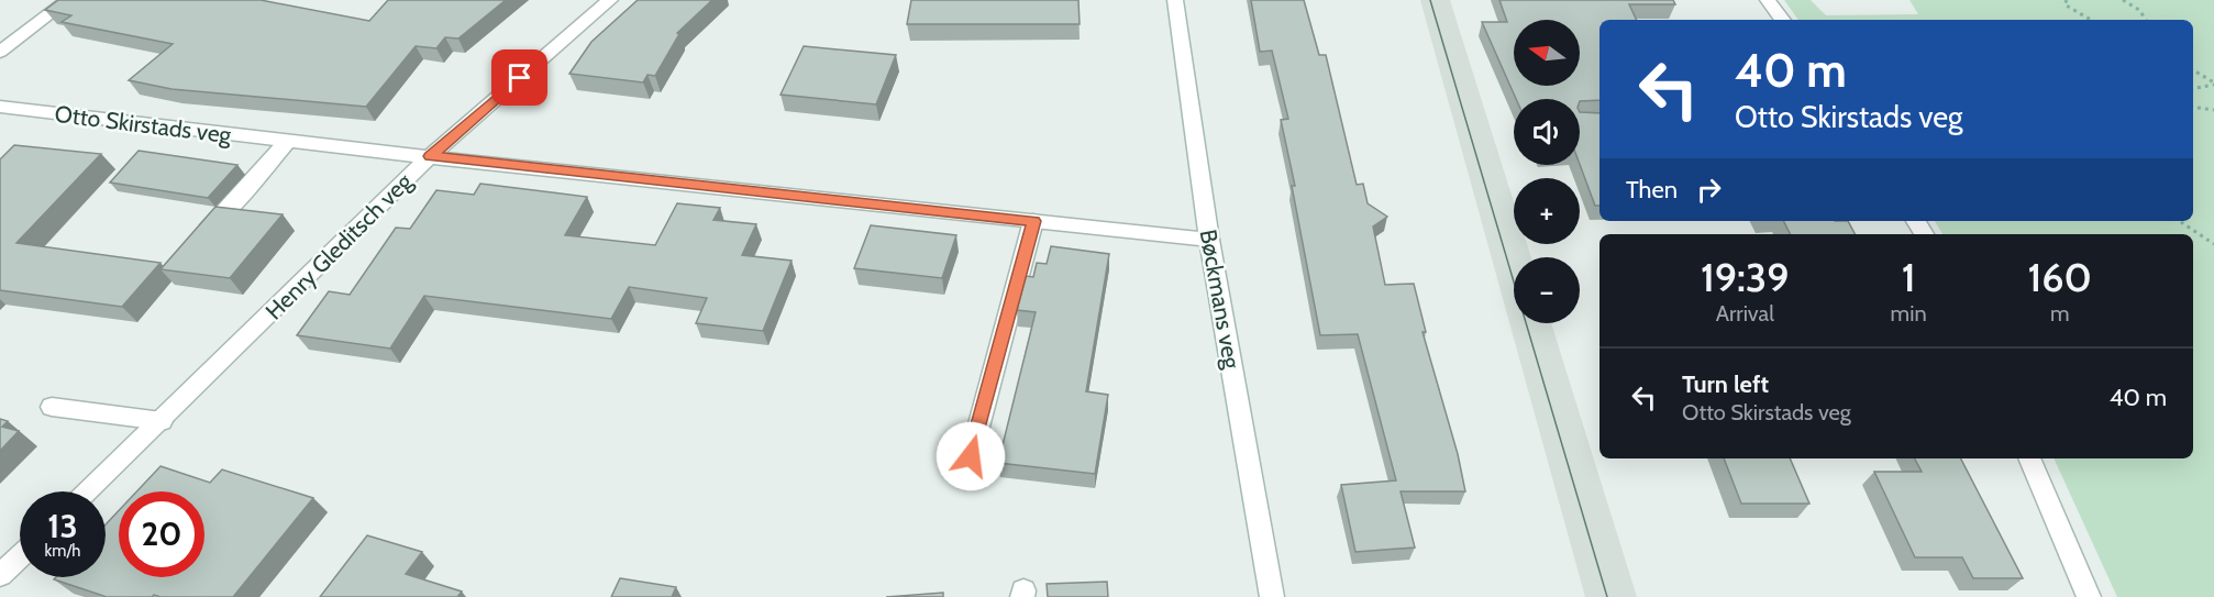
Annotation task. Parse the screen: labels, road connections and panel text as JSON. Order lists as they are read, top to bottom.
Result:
{
  "streets": {
    "street": ["Otto Skirstads veg", "Henry Gleditsch veg", "Bøckmans veg"]
  },
  "crossings": [
    ["Otto Skirstads veg", "Henry Gleditsch veg"],
    ["Otto Skirstads veg", "Bøckmans veg"]
  ],
  "north": "left",
  "page": {
    "map_buttons": ["+", "−"],
    "turn": ["40 m", "Otto Skirstads veg"],
    "then": "Then",
    "eta": [
      "19:39",
      "Arrival",
      "1",
      "min",
      "160",
      "m"
    ],
    "list": [
      {
        "name": "Turn left",
        "note": "Otto Skirstads veg",
        "value": "40 m"
      }
    ],
    "speed": "13 km/h",
    "limit": "20"
  }
}
